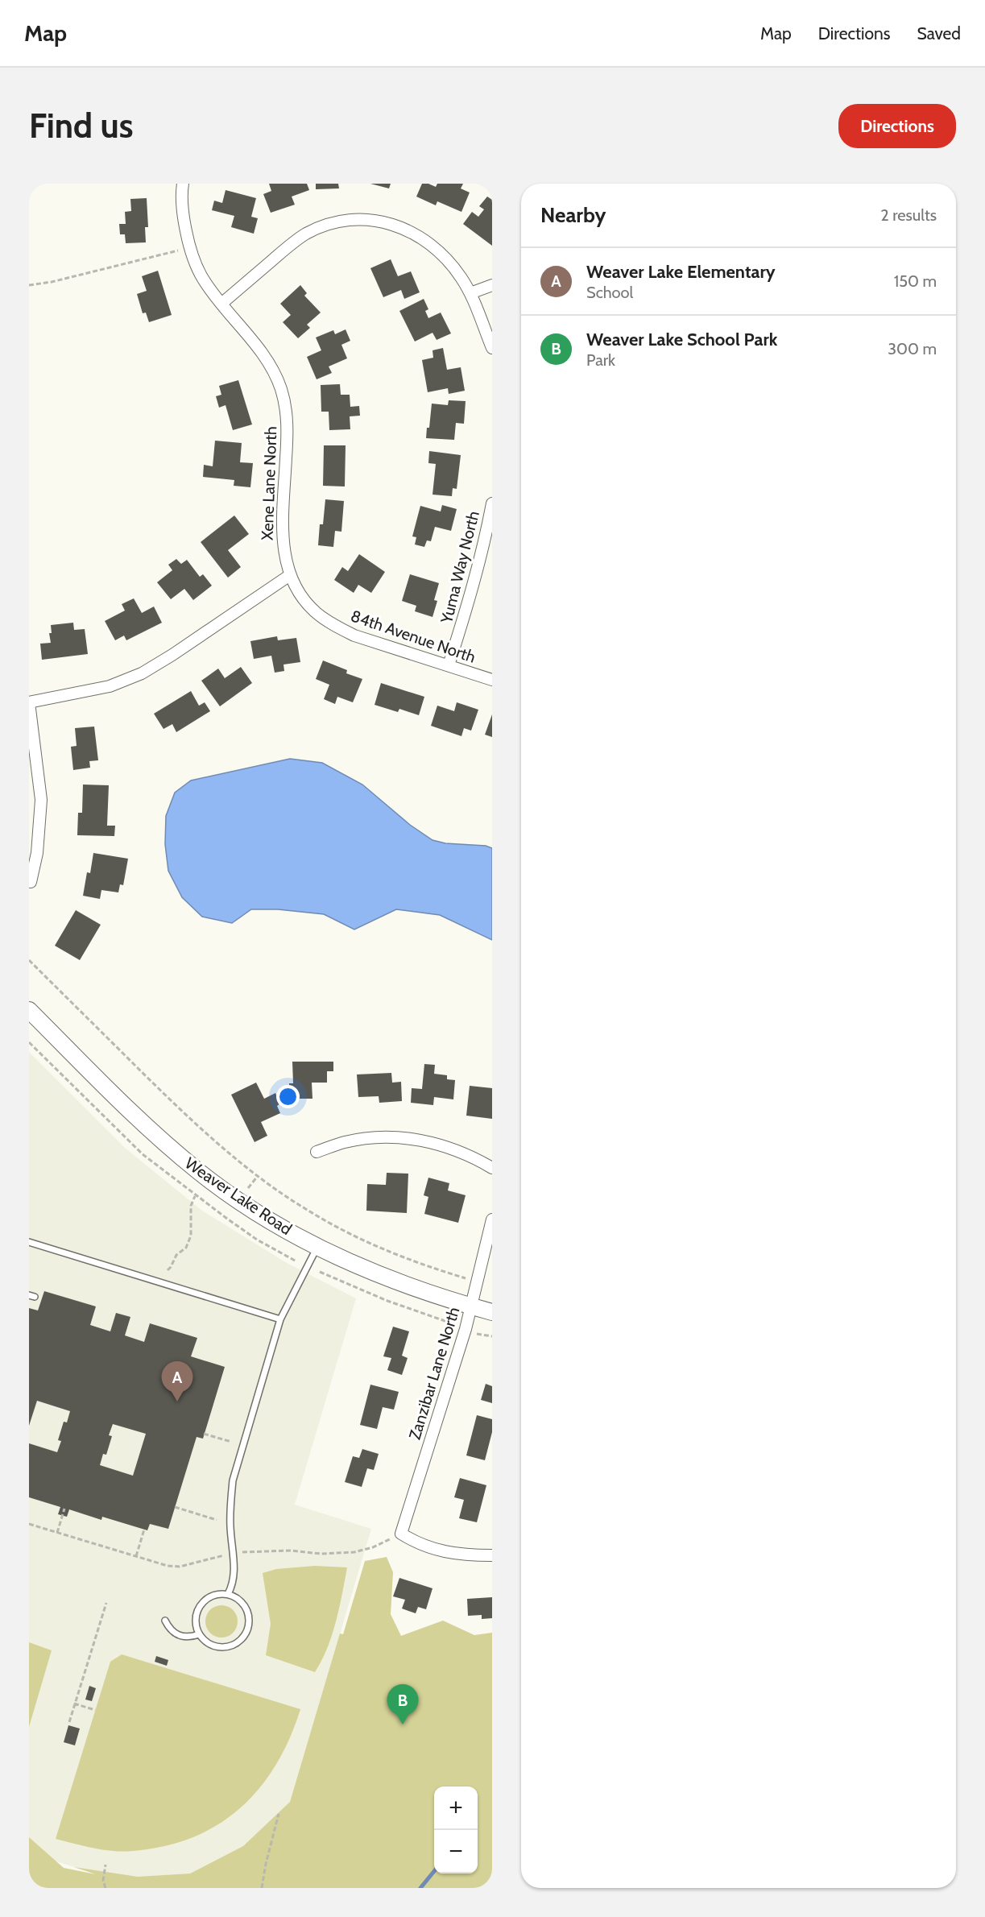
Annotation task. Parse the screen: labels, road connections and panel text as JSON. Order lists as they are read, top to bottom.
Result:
{
  "streets": {
    "main road": ["Weaver Lake Road"],
    "street": [
      "Xene Lane North",
      "Yuma Way North",
      "84th Avenue North",
      "Zanzibar Lane North"
    ]
  },
  "crossings": [
    ["Xene Lane North", "84th Avenue North"],
    ["Yuma Way North", "84th Avenue North"],
    ["Weaver Lake Road", "Zanzibar Lane North"]
  ],
  "page": {
    "header": "Map",
    "nav": ["Map", "Directions", "Saved"],
    "buttons": "Directions",
    "title": "Find us",
    "heading": ["Nearby", "2 results"],
    "list": [
      {
        "mark": "A",
        "name": "Weaver Lake Elementary",
        "note": "School",
        "value": "150 m"
      },
      {
        "mark": "B",
        "name": "Weaver Lake School Park",
        "note": "Park",
        "value": "300 m"
      }
    ],
    "pins": ["A", "B"],
    "map_buttons": ["+", "−"]
  }
}
